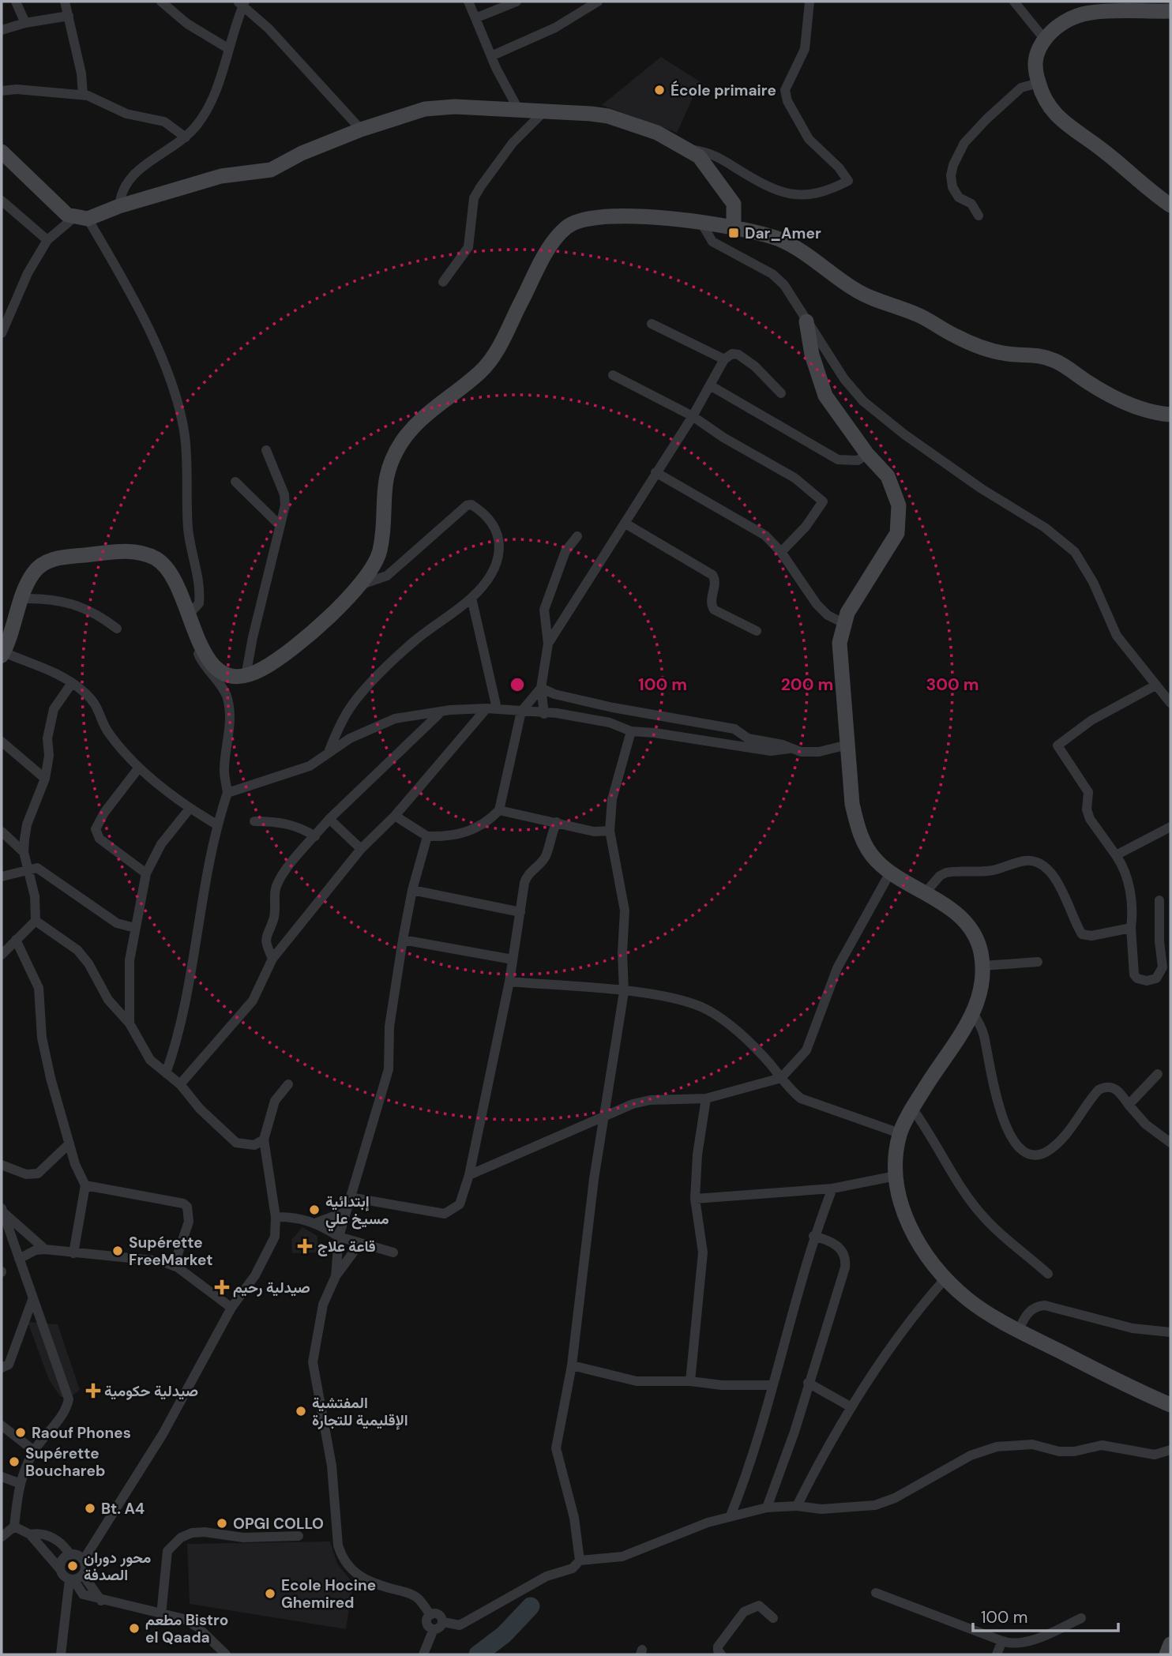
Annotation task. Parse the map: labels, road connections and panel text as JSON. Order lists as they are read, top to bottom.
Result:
{
  "places": {
    "other": [
      "École primaire",
      "إبتدائية مسيخ علي",
      "Supérette FreeMarket",
      "المفتشية الإقليمية للتجارة",
      "Raouf Phones",
      "Supérette Bouchareb",
      "Bt. A4",
      "OPGI COLLO",
      "محور دوران الصدفة",
      "Ecole Hocine Ghemired",
      "مطعم Bistro el Qaada"
    ],
    "transit": ["Dar_Amer"],
    "health": ["قاعة علاج", "صيدلية رحيم", "صيدلية حكومية"]
  },
  "scale_bar": "100 m",
  "rings": ["100 m", "200 m", "300 m"]
}
